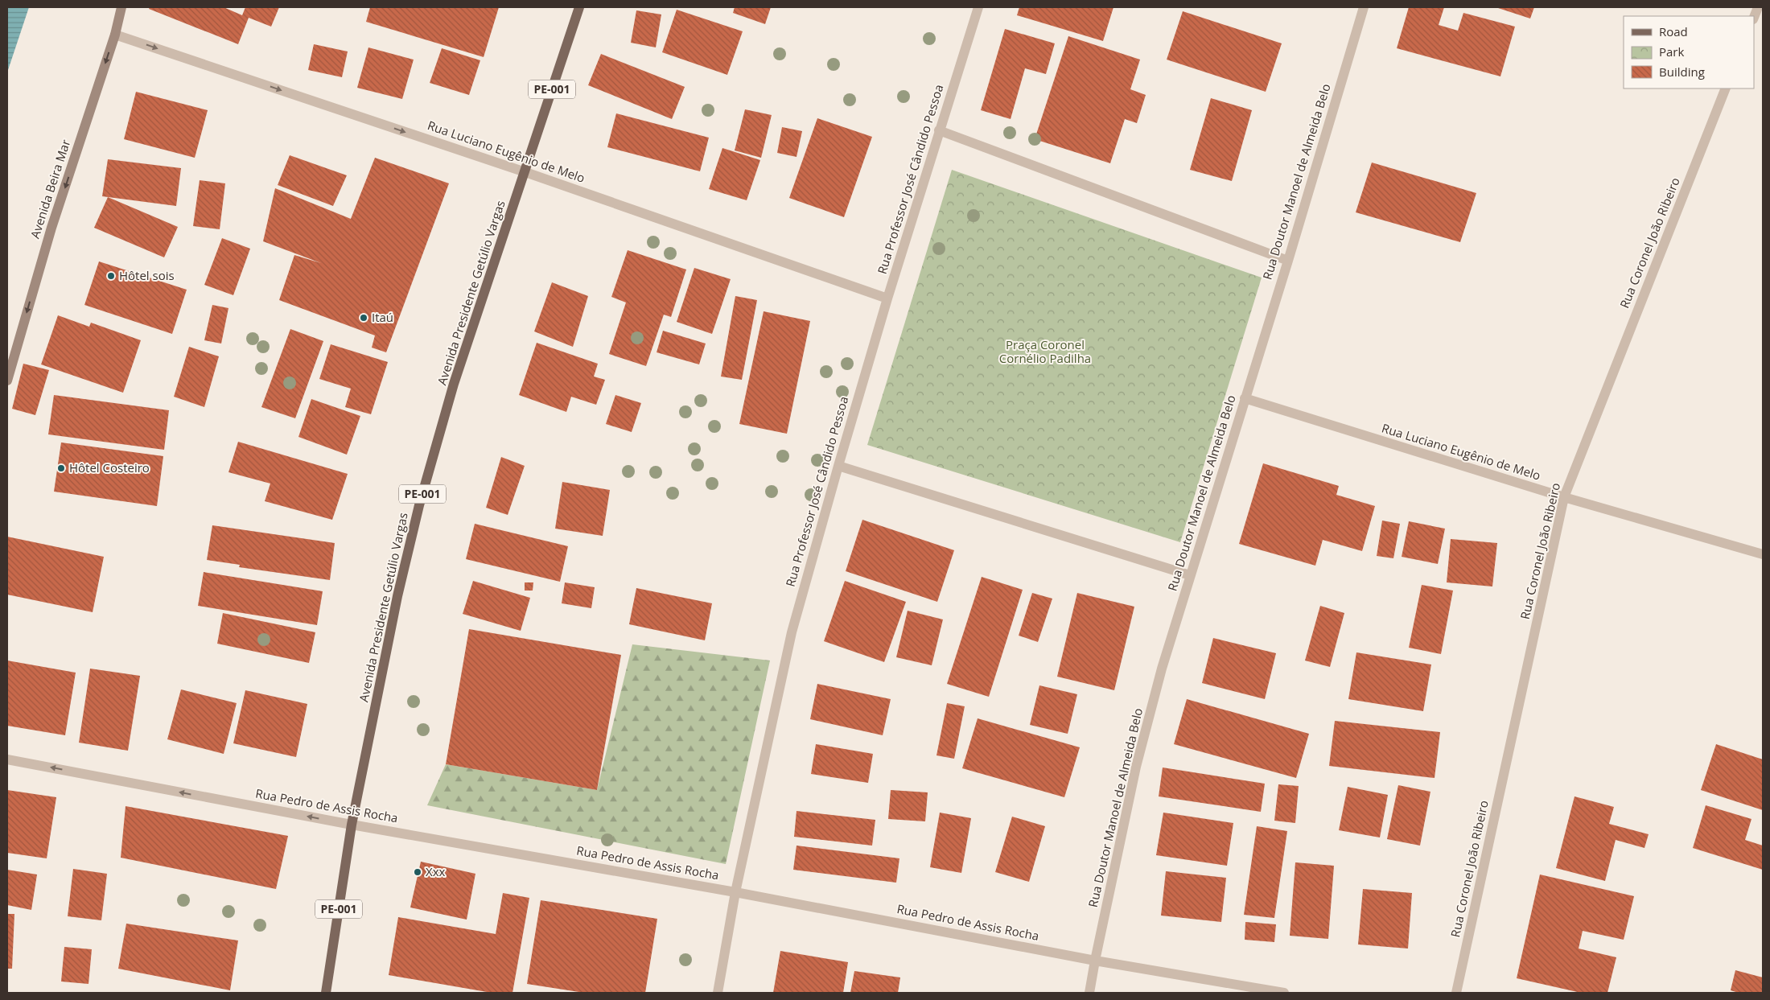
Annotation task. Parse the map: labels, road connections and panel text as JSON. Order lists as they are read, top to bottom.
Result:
{
  "streets": {
    "main road": ["PE-001", "Avenida Beira Mar", "Avenida Presidente Getúlio Vargas"],
    "street": [
      "Rua Luciano Eugênio de Melo",
      "Rua Professor José Cândido Pessoa",
      "Rua Doutor Manoel de Almeida Belo",
      "Rua Coronel João Ribeiro",
      "Rua Pedro de Assis Rocha"
    ]
  },
  "crossings": [
    ["Rua Luciano Eugênio de Melo", "Rua Professor José Cândido Pessoa"],
    ["Rua Luciano Eugênio de Melo", "Rua Doutor Manoel de Almeida Belo"],
    ["Rua Luciano Eugênio de Melo", "Avenida Beira Mar"],
    ["Rua Luciano Eugênio de Melo", "Rua Coronel João Ribeiro"],
    ["Rua Luciano Eugênio de Melo", "Avenida Presidente Getúlio Vargas"],
    ["Rua Professor José Cândido Pessoa", "Rua Pedro de Assis Rocha"],
    ["Rua Doutor Manoel de Almeida Belo", "Rua Pedro de Assis Rocha"],
    ["Avenida Presidente Getúlio Vargas", "Rua Pedro de Assis Rocha"]
  ],
  "one_way": ["Avenida Beira Mar"],
  "parks": ["Praça Coronel Cornélio Padilha"],
  "places": [
    "Hôtel sois",
    "Itaú",
    "Hôtel Costeiro",
    "Xxx"
  ],
  "legend": ["Road", "Park", "Building"]
}
